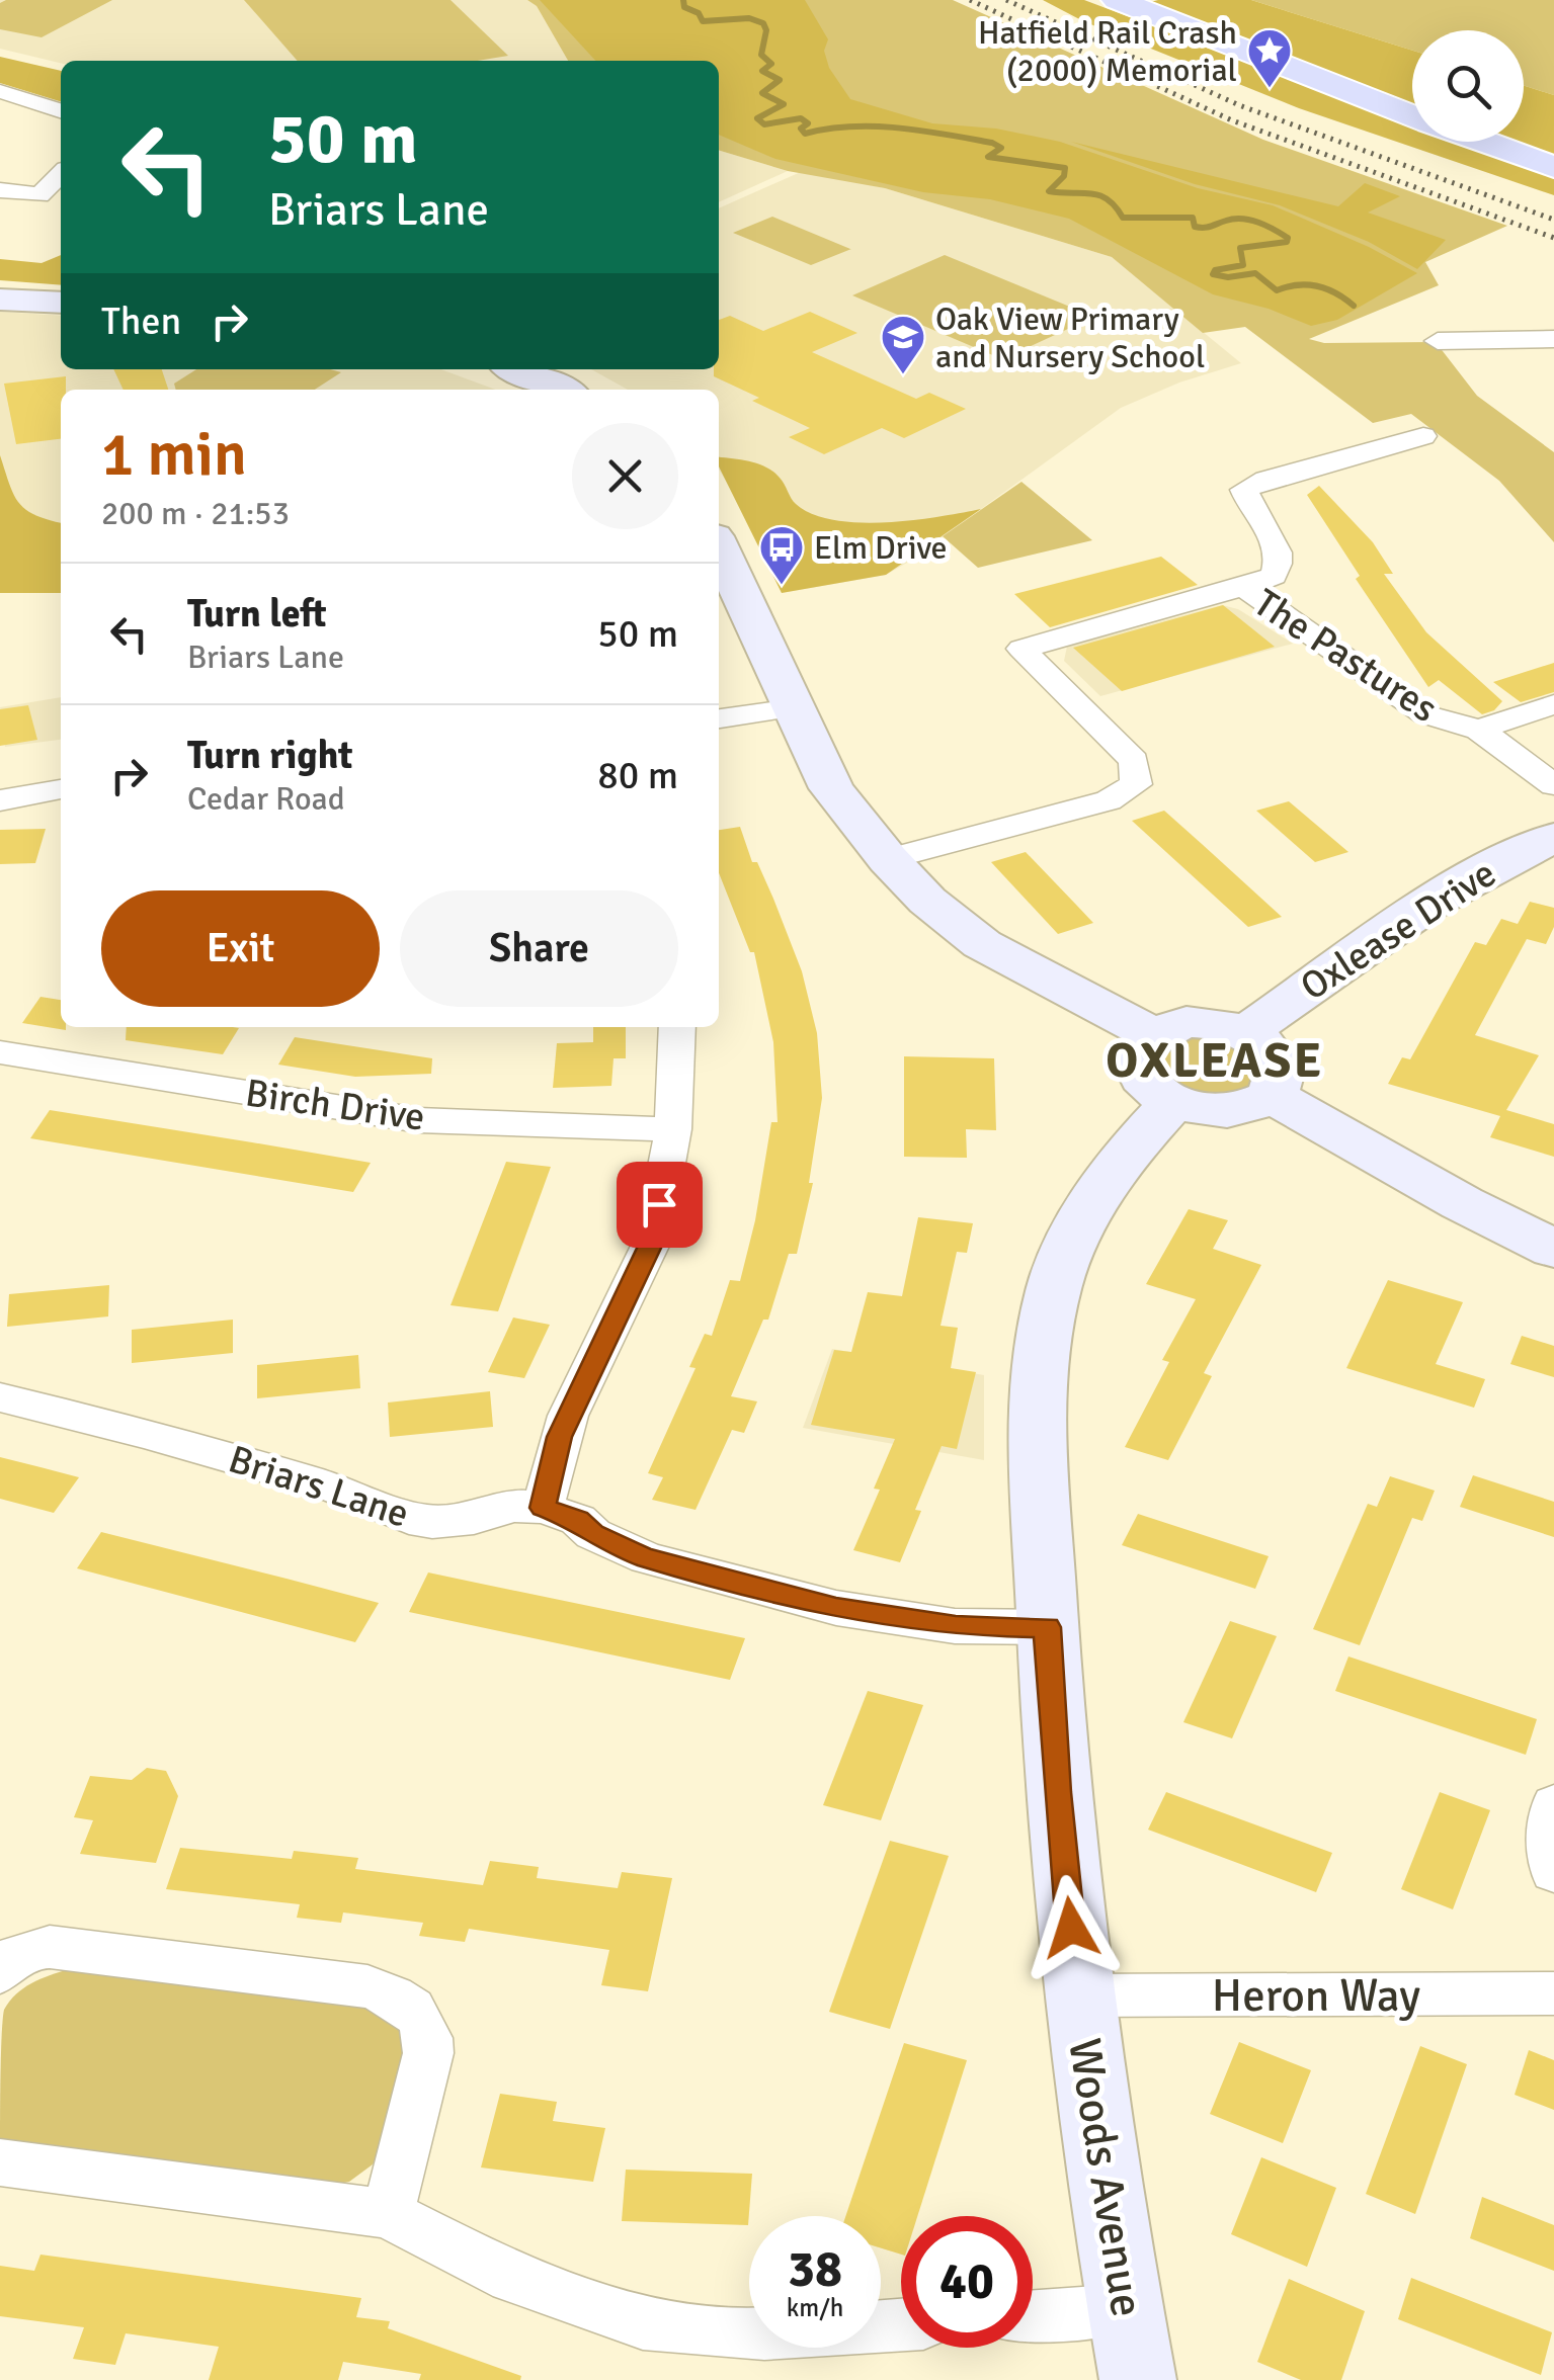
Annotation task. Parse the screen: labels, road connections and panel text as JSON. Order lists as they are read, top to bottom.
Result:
{
  "streets": {
    "street": [
      "The Pastures",
      "Oxlease Drive",
      "Birch Drive",
      "Briars Lane",
      "Heron Way",
      "Woods Avenue"
    ]
  },
  "crossings": [
    ["Oxlease Drive", "Woods Avenue"],
    ["Briars Lane", "Woods Avenue"],
    ["Heron Way", "Woods Avenue"]
  ],
  "districts": ["OXLEASE"],
  "places": {
    "place": ["Hatfield Rail Crash (2000) Memorial"],
    "school or university": ["Oak View Primary and Nursery School"],
    "bus stop": ["Elm Drive"]
  },
  "page": {
    "turn": ["50 m", "Briars Lane"],
    "then": "Then",
    "heading": ["1 min", "200 m · 21:53"],
    "list": [
      {
        "name": "Turn left",
        "note": "Briars Lane",
        "value": "50 m"
      },
      {
        "name": "Turn right",
        "note": "Cedar Road",
        "value": "80 m"
      }
    ],
    "buttons": ["Exit", "Share"],
    "speed": "38 km/h",
    "limit": "40"
  }
}
